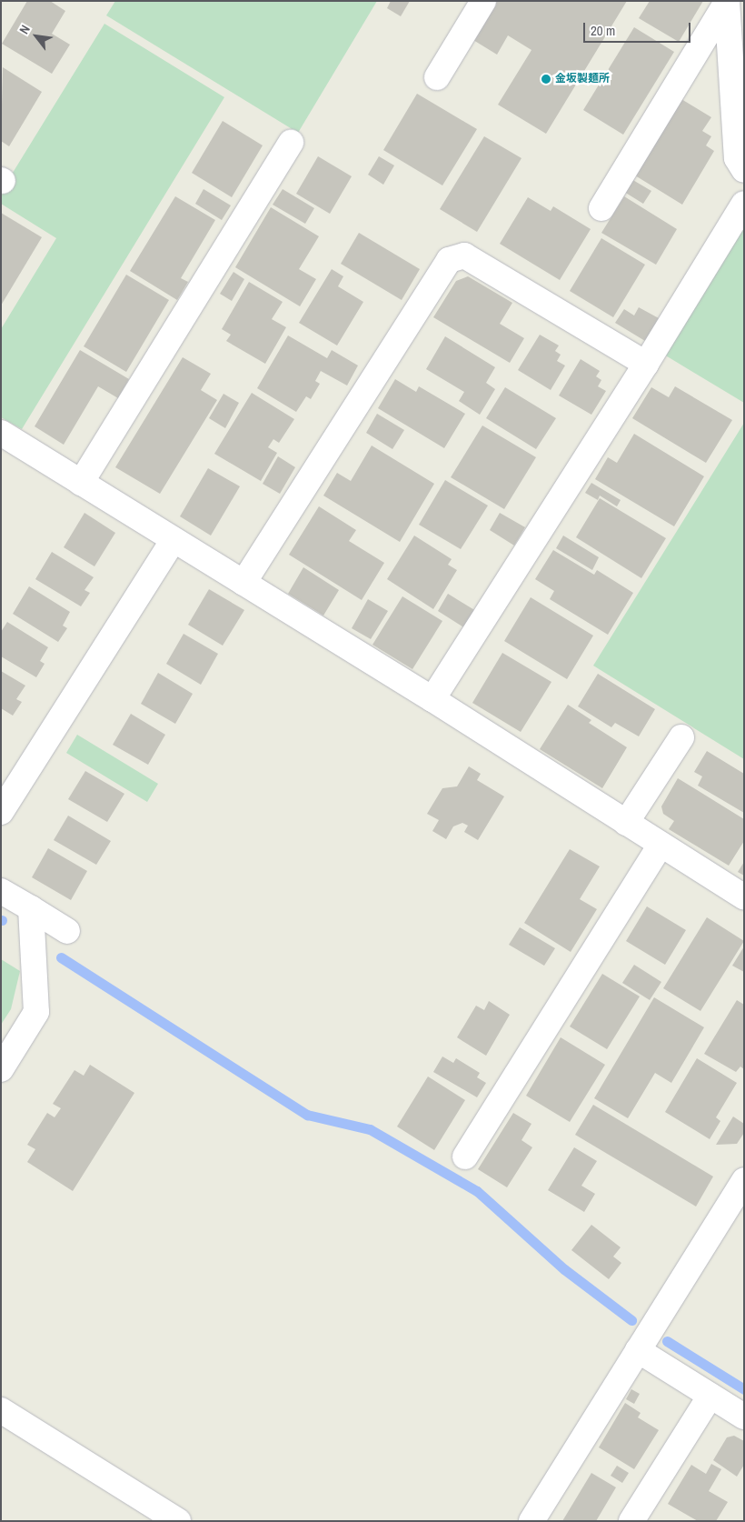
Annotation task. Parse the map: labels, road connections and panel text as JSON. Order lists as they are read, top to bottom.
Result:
{
  "places": ["金坂製麺所"],
  "scale_bar": "20 m",
  "north": "top left"
}
